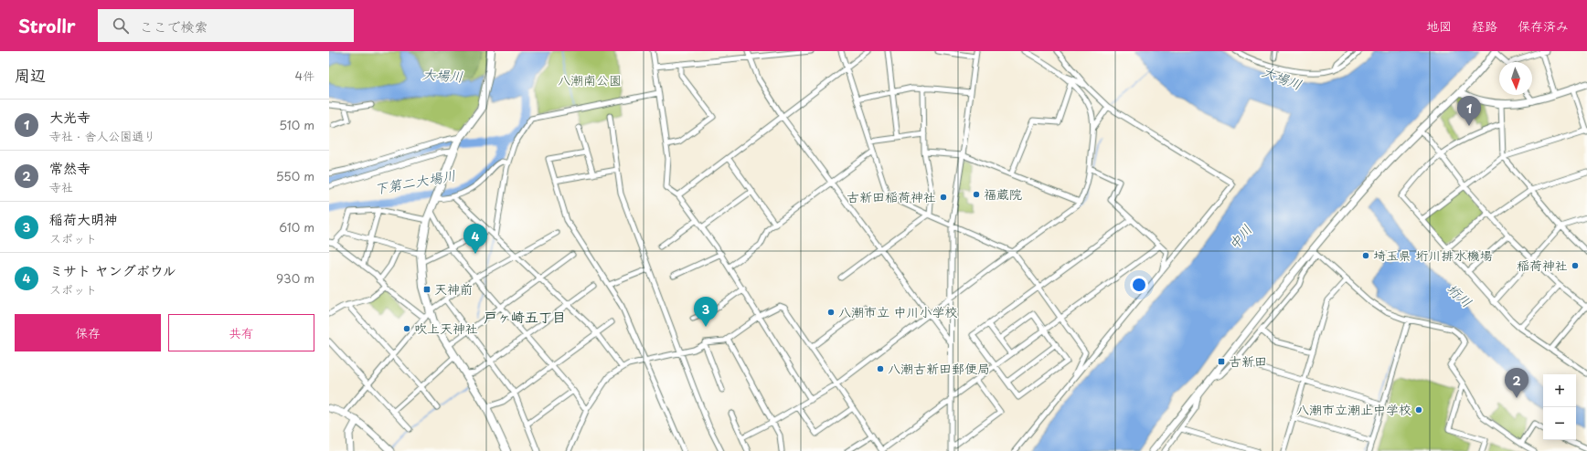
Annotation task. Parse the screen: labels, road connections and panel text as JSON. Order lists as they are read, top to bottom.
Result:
{
  "districts": ["戸ヶ崎五丁目"],
  "water": [
    "大場川",
    "下第二大場川",
    "中川",
    "垳川"
  ],
  "parks": ["八潮南公園"],
  "places": {
    "other": [
      "福蔵院",
      "古新田稲荷神社",
      "埼玉県 垳川排水機場",
      "稲荷神社",
      "八潮市立 中川小学校",
      "吹上天神社",
      "八潮古新田郵便局",
      "八潮市立潮止中学校"
    ],
    "transit": ["天神前", "古新田"]
  },
  "north": "bottom",
  "page": {
    "header": "Strollr",
    "search": "ここで検索",
    "nav": ["地図", "経路", "保存済み"],
    "heading": ["周辺", "4件"],
    "pins": [
      "1",
      "4",
      "3",
      "2"
    ],
    "list": [
      {
        "mark": "1",
        "name": "大光寺",
        "note": "寺社 · 舎人公園通り",
        "value": "510 m"
      },
      {
        "mark": "2",
        "name": "常然寺",
        "note": "寺社",
        "value": "550 m"
      },
      {
        "mark": "3",
        "name": "稲荷大明神",
        "note": "スポット",
        "value": "610 m"
      },
      {
        "mark": "4",
        "name": "ミサト ヤングボウル",
        "note": "スポット",
        "value": "930 m"
      }
    ],
    "buttons": ["保存", "共有"],
    "map_buttons": ["+", "−"]
  }
}
